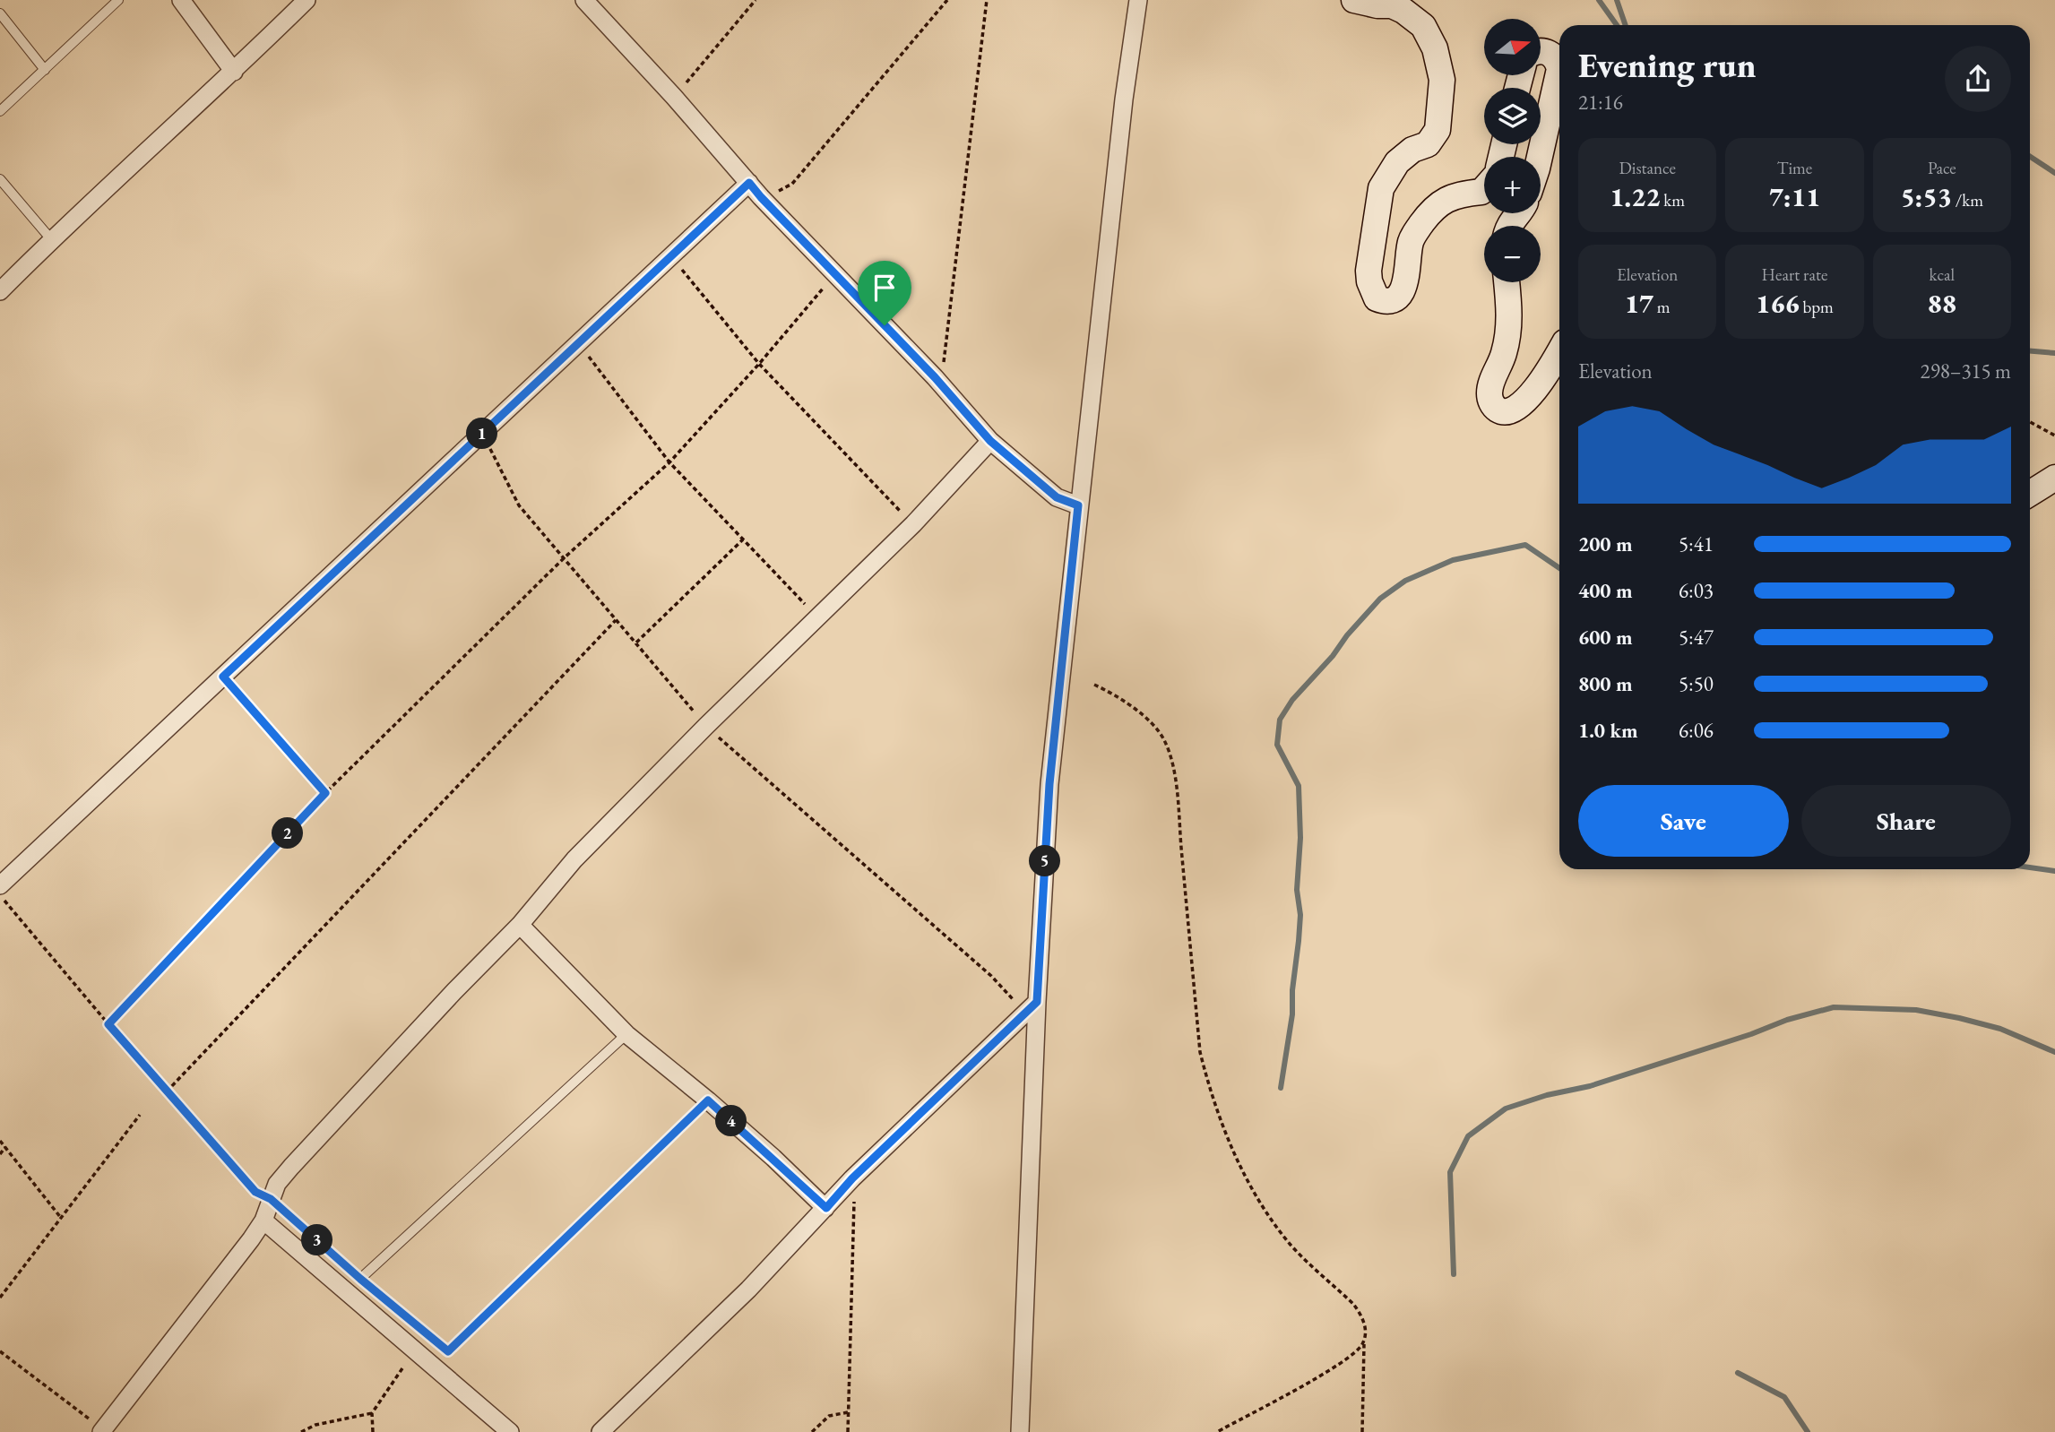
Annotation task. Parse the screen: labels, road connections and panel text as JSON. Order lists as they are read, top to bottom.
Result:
{
  "north": "right",
  "page": {
    "map_buttons": ["+", "−"],
    "heading": ["Evening run", "21:16"],
    "stats": [
      ["Distance", "1.22 km"],
      ["Time", "7:11"],
      ["Pace", "5:53 /km"],
      ["Elevation", "17 m"],
      ["Heart rate", "166 bpm"],
      ["kcal", "88"]
    ],
    "chart": ["Elevation", "298–315 m"],
    "pins": [
      "1",
      "2",
      "5",
      "4",
      "3"
    ],
    "list": [
      {
        "name": "200 m",
        "note": "5:41"
      },
      {
        "name": "400 m",
        "note": "6:03"
      },
      {
        "name": "600 m",
        "note": "5:47"
      },
      {
        "name": "800 m",
        "note": "5:50"
      },
      {
        "name": "1.0 km",
        "note": "6:06"
      }
    ],
    "buttons": ["Save", "Share"]
  }
}
